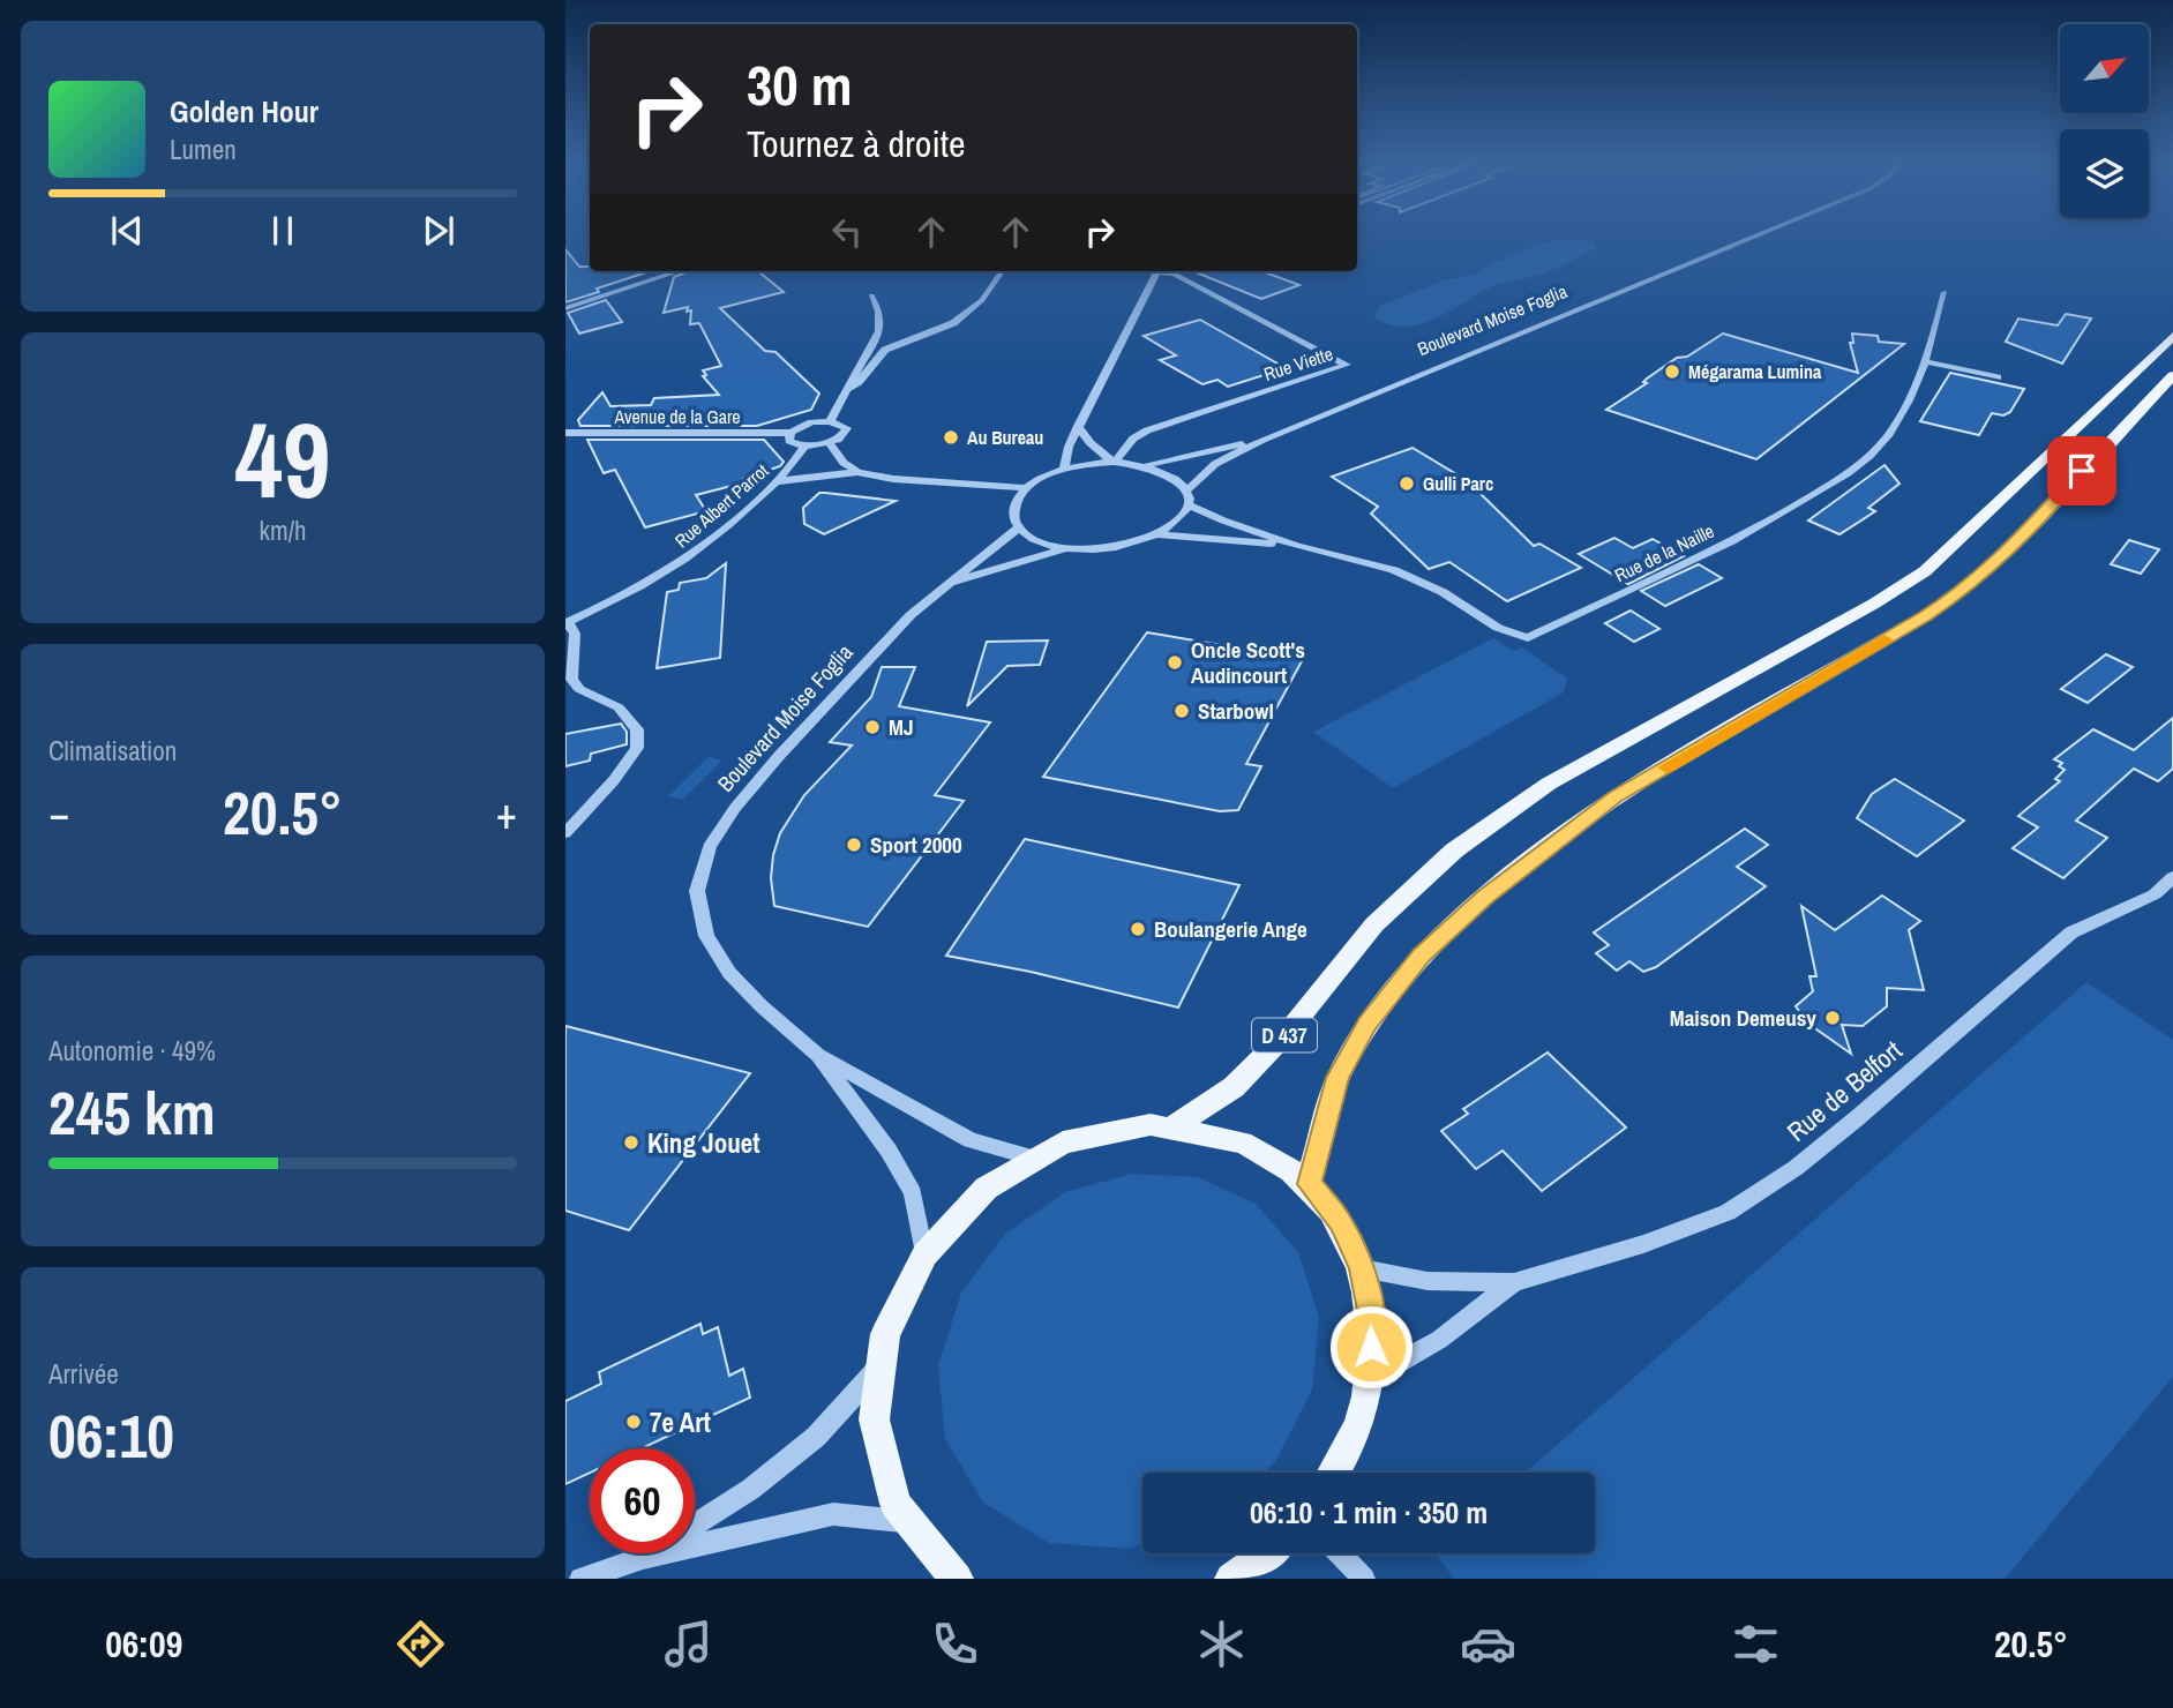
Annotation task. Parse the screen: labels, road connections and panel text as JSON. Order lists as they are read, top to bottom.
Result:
{
  "streets": {
    "main road": ["D 437"],
    "street": [
      "Boulevard Moise Foglia",
      "Rue Viette",
      "Avenue de la Gare",
      "Rue Albert Parrot",
      "Rue de la Naille",
      "Rue de Belfort"
    ]
  },
  "places": [
    "Mégarama Lumina",
    "Au Bureau",
    "Gulli Parc",
    "Oncle Scott's Audincourt",
    "Starbowl",
    "MJ",
    "Sport 2000",
    "Boulangerie Ange",
    "Maison Demeusy",
    "King Jouet",
    "7e Art"
  ],
  "north": "top right",
  "page": {
    "turn": ["30 m", "Tournez à droite"],
    "song": ["Golden Hour", "Lumen"],
    "tile": [
      ["49", "km/h"],
      "Climatisation",
      ["Autonomie · 49%", "245 km"],
      ["Arrivée", "06:10"]
    ],
    "heat": ["−", "20.5°", "+"],
    "limit": "60",
    "trip": "06:10 · 1 min · 350 m",
    "tabs": ["06:09", "20.5°"]
  }
}
